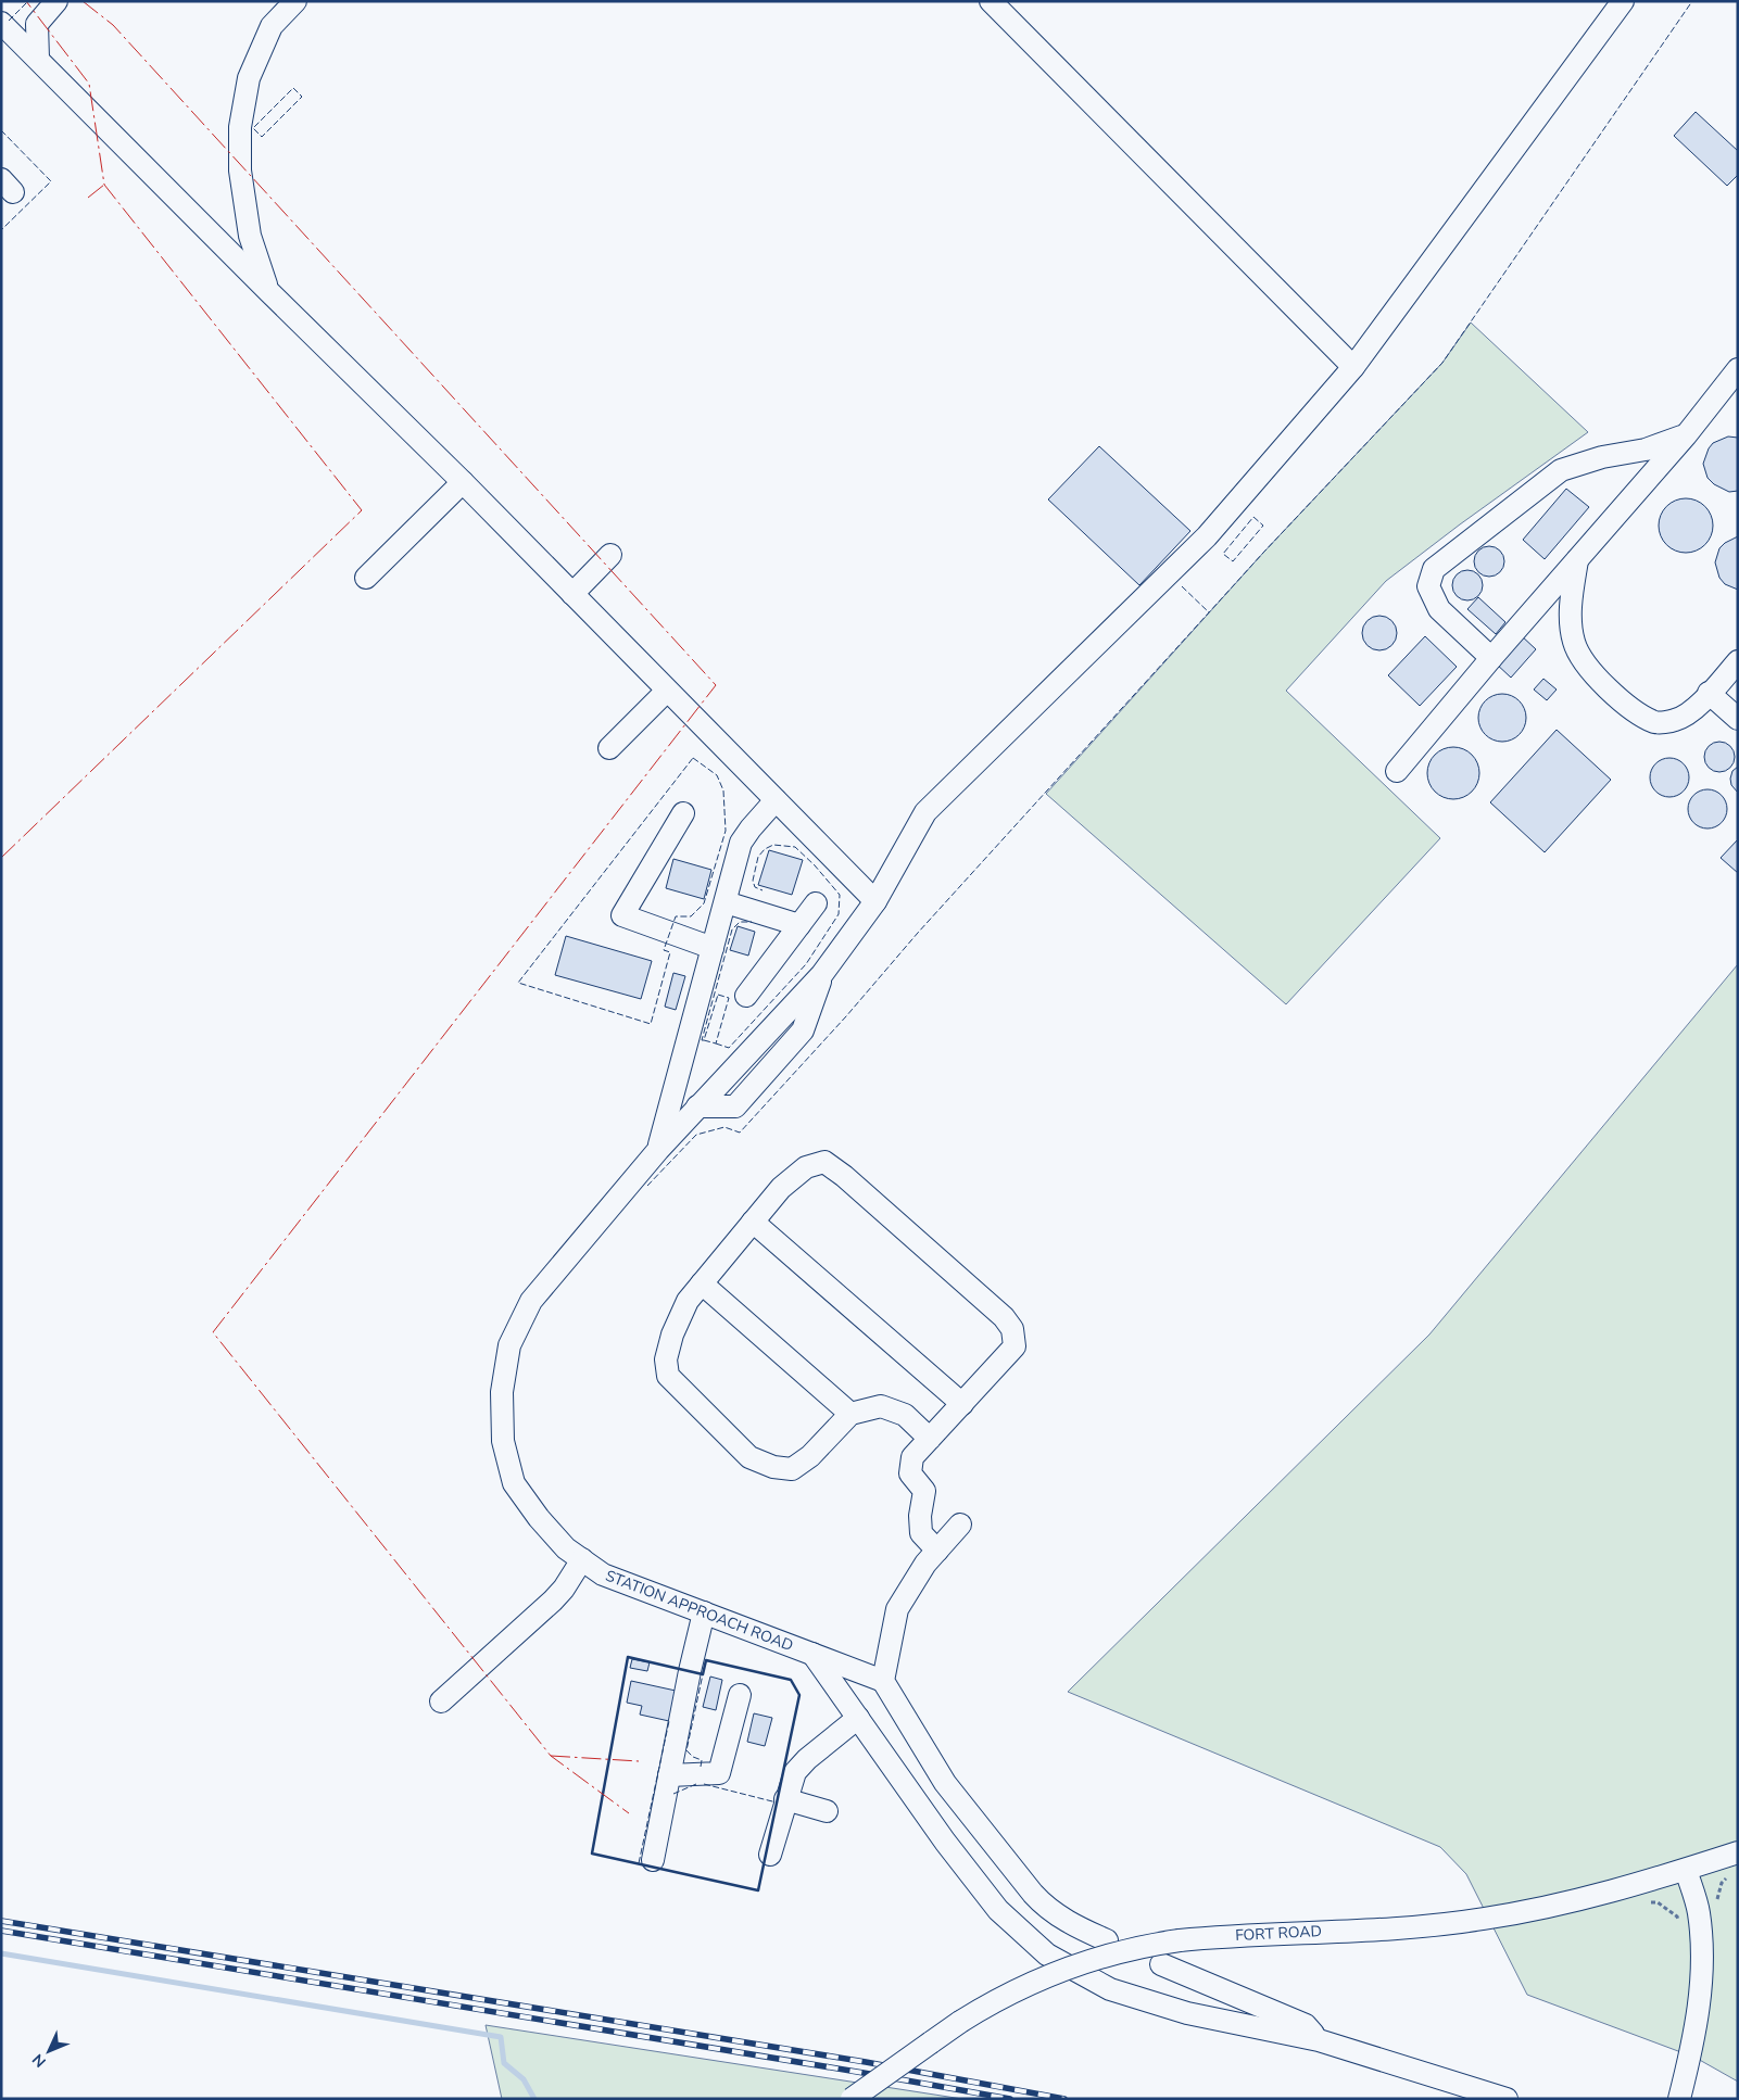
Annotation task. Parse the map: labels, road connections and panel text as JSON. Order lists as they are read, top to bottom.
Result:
{
  "streets": {
    "street": ["STATION APPROACH ROAD", "FORT ROAD"]
  },
  "north": "bottom left"
}
